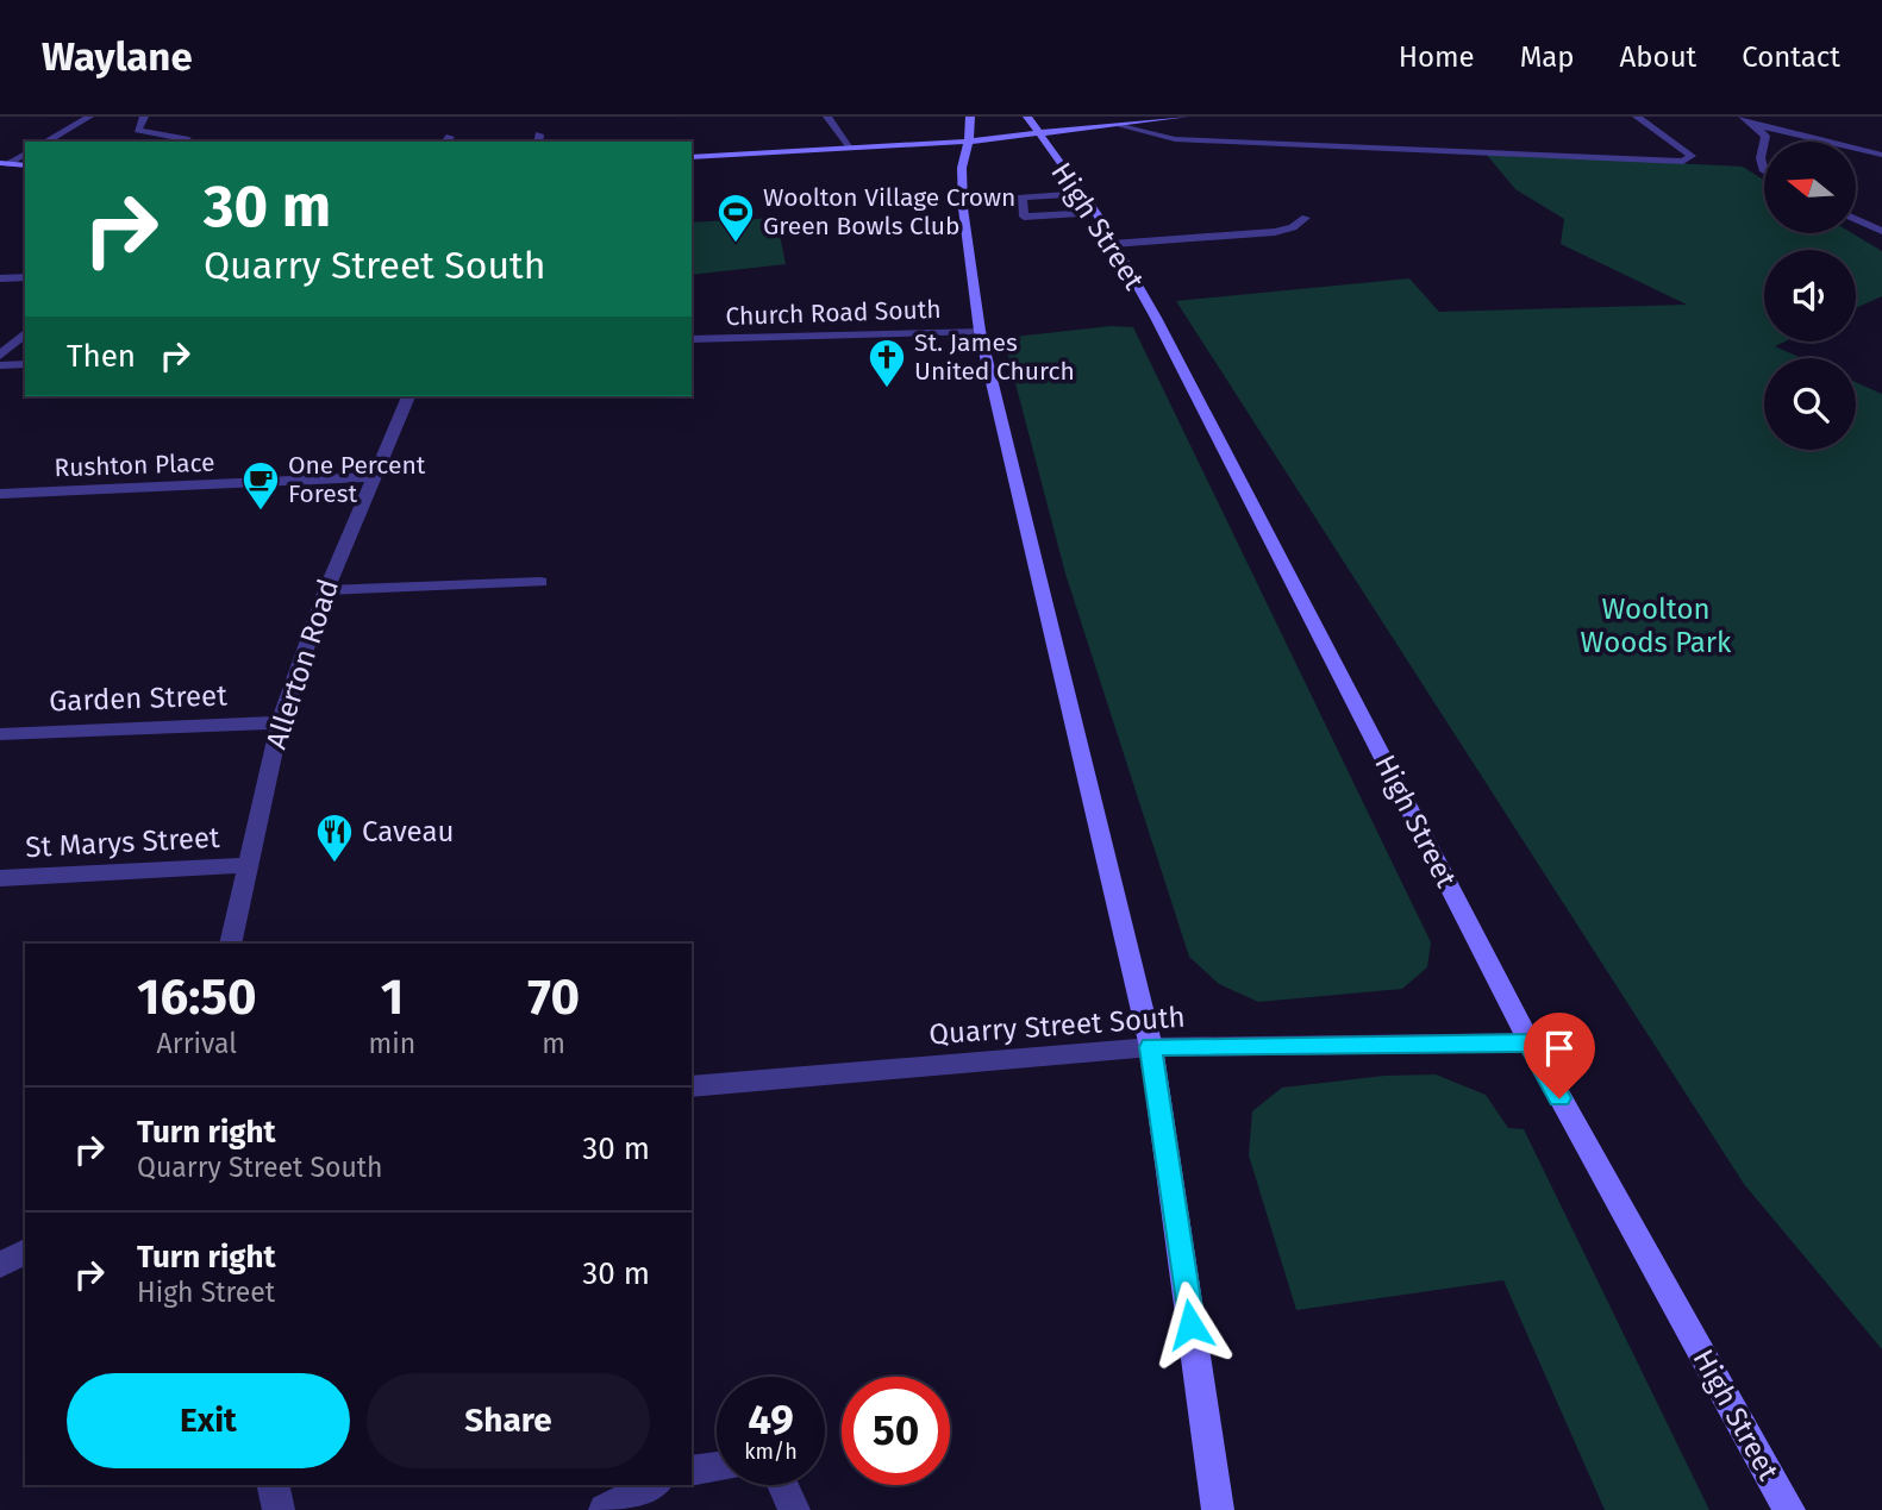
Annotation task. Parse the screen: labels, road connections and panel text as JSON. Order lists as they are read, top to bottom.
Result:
{
  "streets": {
    "main road": ["High Street"],
    "street": [
      "Church Road South",
      "Rushton Place",
      "Allerton Road",
      "Garden Street",
      "St Marys Street",
      "Quarry Street South"
    ]
  },
  "crossings": [
    ["High Street", "Quarry Street South"],
    ["Rushton Place", "Allerton Road"],
    ["Allerton Road", "Garden Street"],
    ["Allerton Road", "St Marys Street"]
  ],
  "parks": ["Woolton Woods Park"],
  "places": {
    "sports": ["Woolton Village Crown Green Bowls Club"],
    "church": ["St. James United Church"],
    "cafe": ["One Percent Forest"],
    "restaurant": ["Caveau"]
  },
  "north": "left",
  "page": {
    "header": "Waylane",
    "nav": [
      "Home",
      "Map",
      "About",
      "Contact"
    ],
    "turn": ["30 m", "Quarry Street South"],
    "then": "Then",
    "eta": [
      "16:50",
      "Arrival",
      "1",
      "min",
      "70",
      "m"
    ],
    "list": [
      {
        "name": "Turn right",
        "note": "Quarry Street South",
        "value": "30 m"
      },
      {
        "name": "Turn right",
        "note": "High Street",
        "value": "30 m"
      }
    ],
    "buttons": ["Exit", "Share"],
    "speed": "49 km/h",
    "limit": "50"
  }
}
